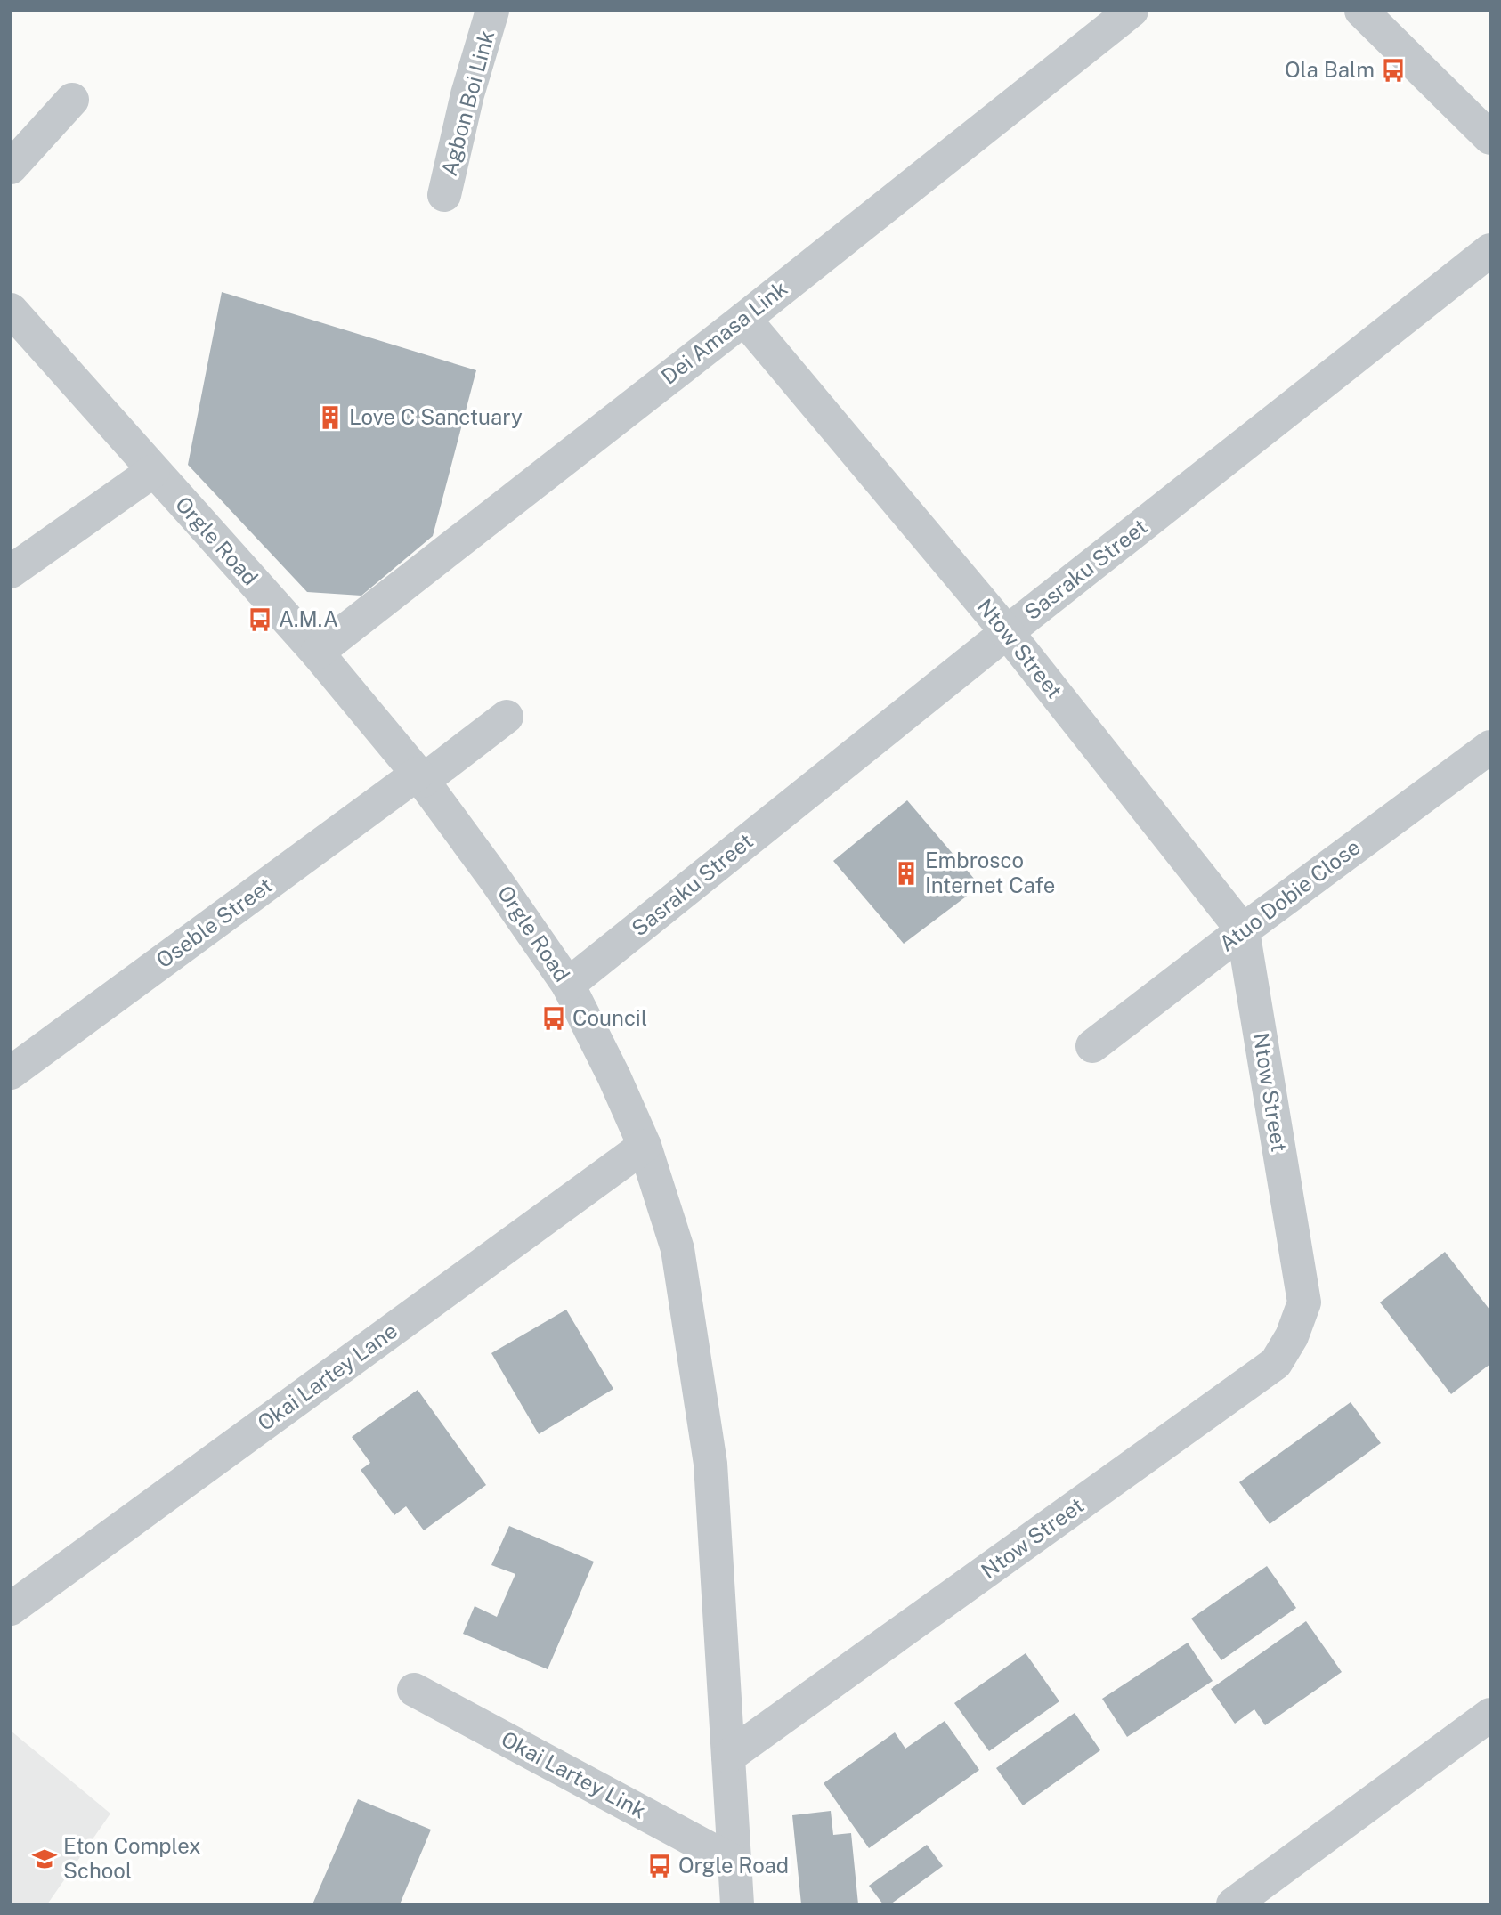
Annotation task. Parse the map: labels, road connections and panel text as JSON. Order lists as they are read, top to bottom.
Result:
{
  "streets": {
    "street": [
      "Agbon Boi Link",
      "Dei Amasa Link",
      "Orgle Road",
      "Sasraku Street",
      "Ntow Street",
      "Atuo Dobie Close",
      "Oseble Street",
      "Okai Lartey Lane",
      "Okai Lartey Link"
    ]
  },
  "crossings": [
    ["Dei Amasa Link", "Orgle Road"],
    ["Dei Amasa Link", "Ntow Street"],
    ["Orgle Road", "Sasraku Street"],
    ["Orgle Road", "Ntow Street"],
    ["Orgle Road", "Oseble Street"],
    ["Orgle Road", "Okai Lartey Lane"],
    ["Orgle Road", "Okai Lartey Link"],
    ["Sasraku Street", "Ntow Street"],
    ["Ntow Street", "Atuo Dobie Close"]
  ],
  "places": {
    "bus stop": [
      "Ola Balm",
      "A.M.A",
      "Council",
      "Orgle Road"
    ],
    "building": ["Love C Sanctuary", "Embrosco Internet Cafe"],
    "school or university": ["Eton Complex School"]
  }
}
